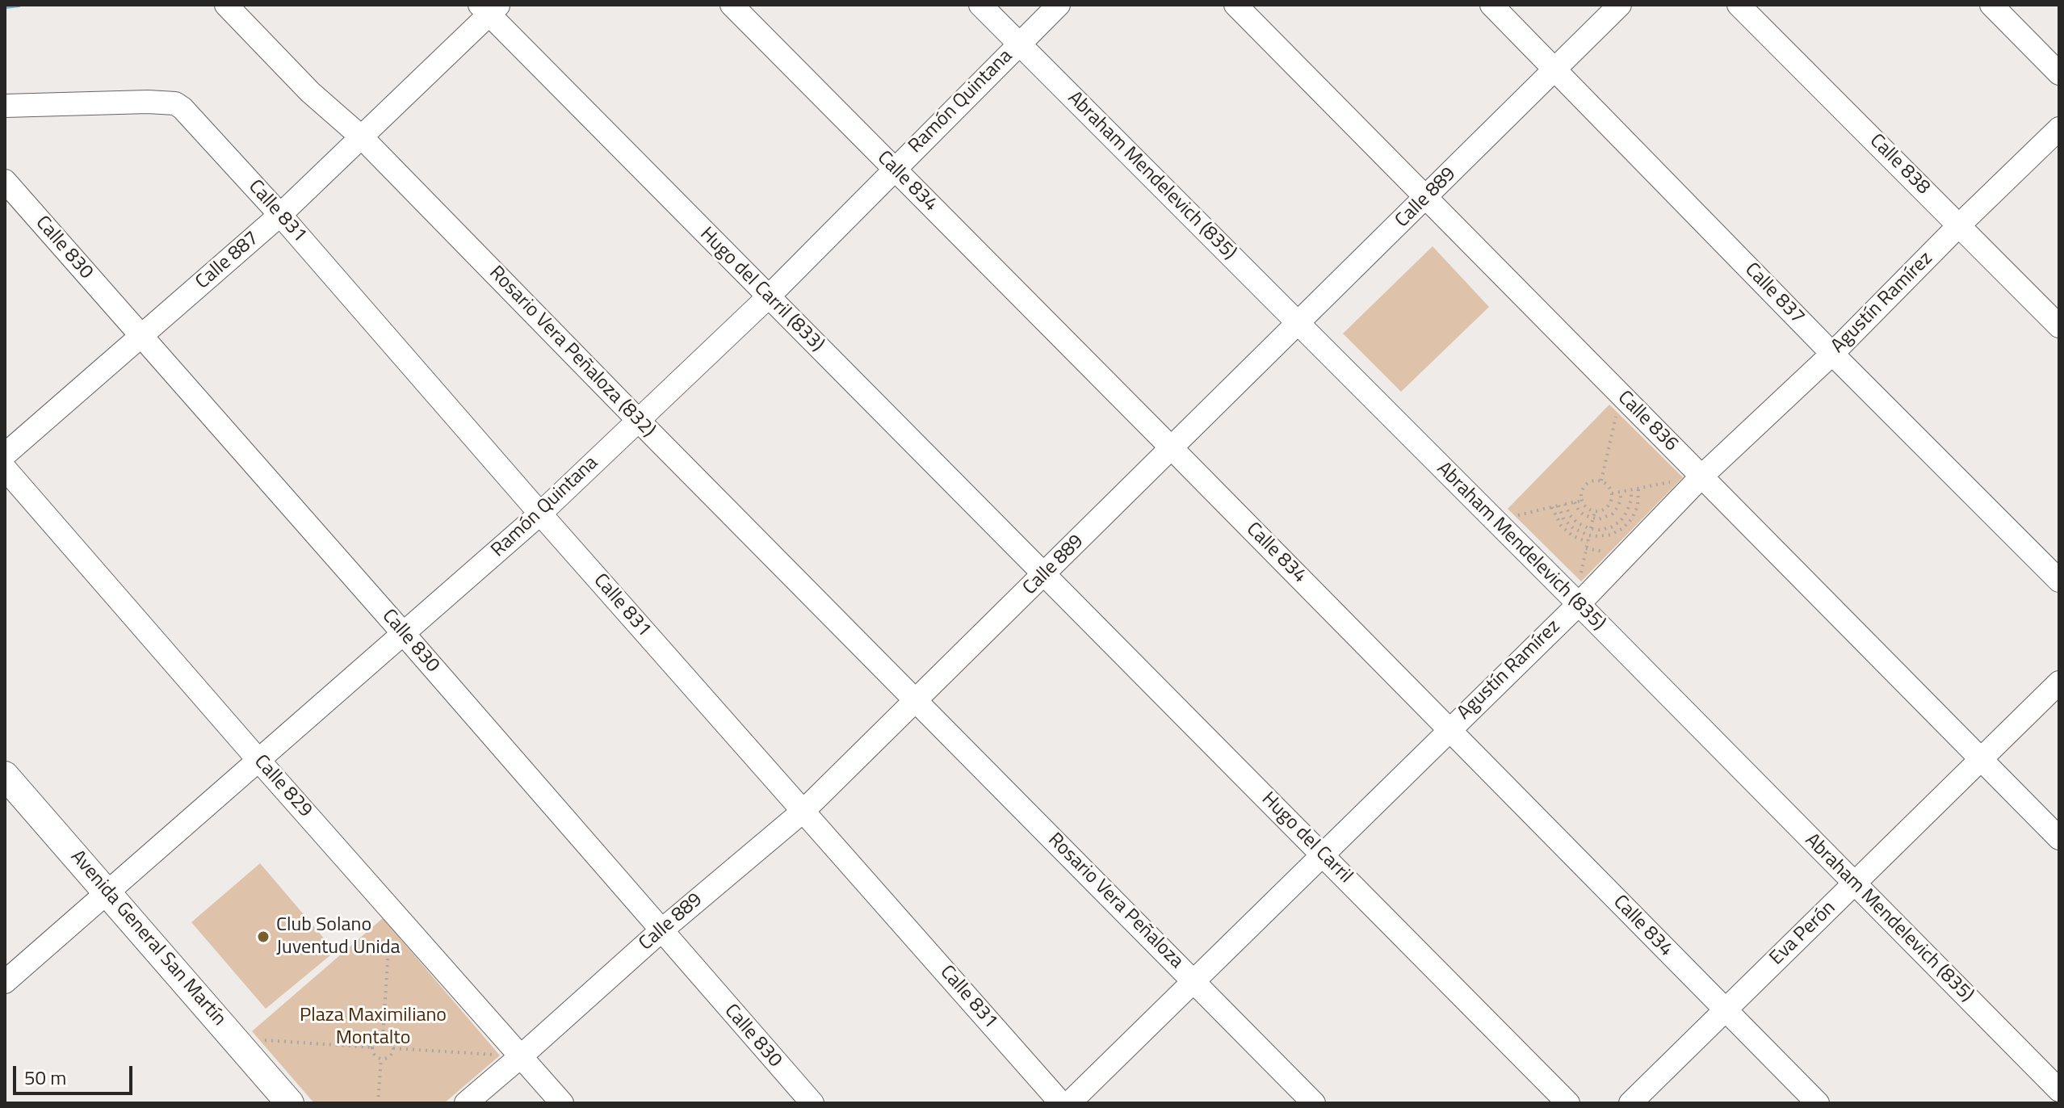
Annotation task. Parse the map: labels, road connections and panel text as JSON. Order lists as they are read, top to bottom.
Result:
{
  "streets": {
    "main road": ["Avenida General San Martín"],
    "street": [
      "Ramón Quintana",
      "Calle 838",
      "Abraham Mendelevich (835)",
      "Calle 834",
      "Calle 889",
      "Calle 831",
      "Calle 830",
      "Calle 887",
      "Hugo del Carril (833)",
      "Calle 837",
      "Agustín Ramírez",
      "Rosario Vera Peñaloza (832)",
      "Calle 836",
      "Calle 829",
      "Hugo del Carril",
      "Rosario Vera Peñaloza",
      "Eva Perón"
    ]
  },
  "crossings": [
    ["Ramón Quintana", "Abraham Mendelevich (835)"],
    ["Ramón Quintana", "Calle 834"],
    ["Ramón Quintana", "Calle 831"],
    ["Ramón Quintana", "Calle 830"],
    ["Ramón Quintana", "Hugo del Carril (833)"],
    ["Ramón Quintana", "Rosario Vera Peñaloza (832)"],
    ["Ramón Quintana", "Calle 829"],
    ["Ramón Quintana", "Avenida General San Martín"],
    ["Calle 838", "Agustín Ramírez"],
    ["Abraham Mendelevich (835)", "Calle 889"],
    ["Abraham Mendelevich (835)", "Agustín Ramírez"],
    ["Abraham Mendelevich (835)", "Eva Perón"],
    ["Calle 834", "Calle 889"],
    ["Calle 834", "Agustín Ramírez"],
    ["Calle 834", "Eva Perón"],
    ["Calle 889", "Calle 831"],
    ["Calle 889", "Calle 830"],
    ["Calle 889", "Hugo del Carril (833)"],
    ["Calle 889", "Calle 837"],
    ["Calle 889", "Rosario Vera Peñaloza (832)"],
    ["Calle 889", "Calle 836"],
    ["Calle 889", "Calle 829"],
    ["Calle 889", "Hugo del Carril"],
    ["Calle 889", "Rosario Vera Peñaloza"],
    ["Calle 831", "Calle 887"],
    ["Calle 830", "Calle 887"],
    ["Calle 887", "Hugo del Carril (833)"],
    ["Calle 887", "Rosario Vera Peñaloza (832)"],
    ["Hugo del Carril (833)", "Hugo del Carril"],
    ["Calle 837", "Agustín Ramírez"],
    ["Agustín Ramírez", "Calle 836"],
    ["Agustín Ramírez", "Hugo del Carril"],
    ["Agustín Ramírez", "Rosario Vera Peñaloza"],
    ["Rosario Vera Peñaloza (832)", "Rosario Vera Peñaloza"],
    ["Calle 836", "Eva Perón"]
  ],
  "parks": ["Plaza Maximiliano Montalto"],
  "places": ["Club Solano Juventud Unida"],
  "scale_bar": "50 m"
}
